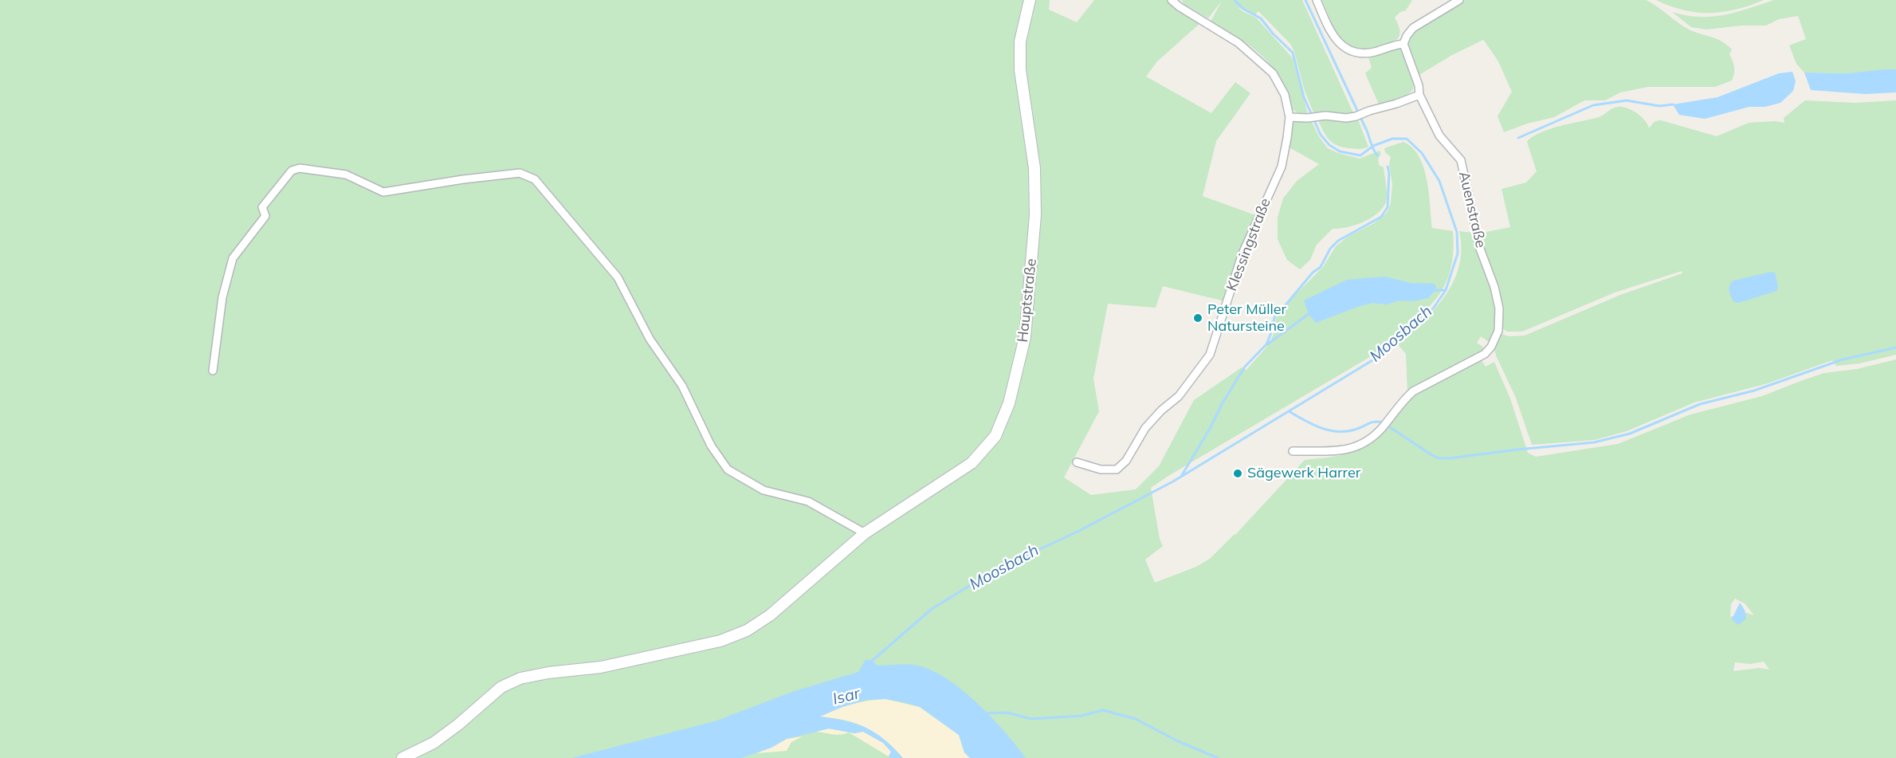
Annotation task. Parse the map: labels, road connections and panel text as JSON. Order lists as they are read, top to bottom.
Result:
{
  "streets": {
    "main road": ["Hauptstraße"],
    "street": ["Auenstraße", "Klessingstraße"]
  },
  "water": ["Moosbach", "Isar"],
  "places": ["Peter Müller Natursteine", "Sägewerk Harrer"]
}
